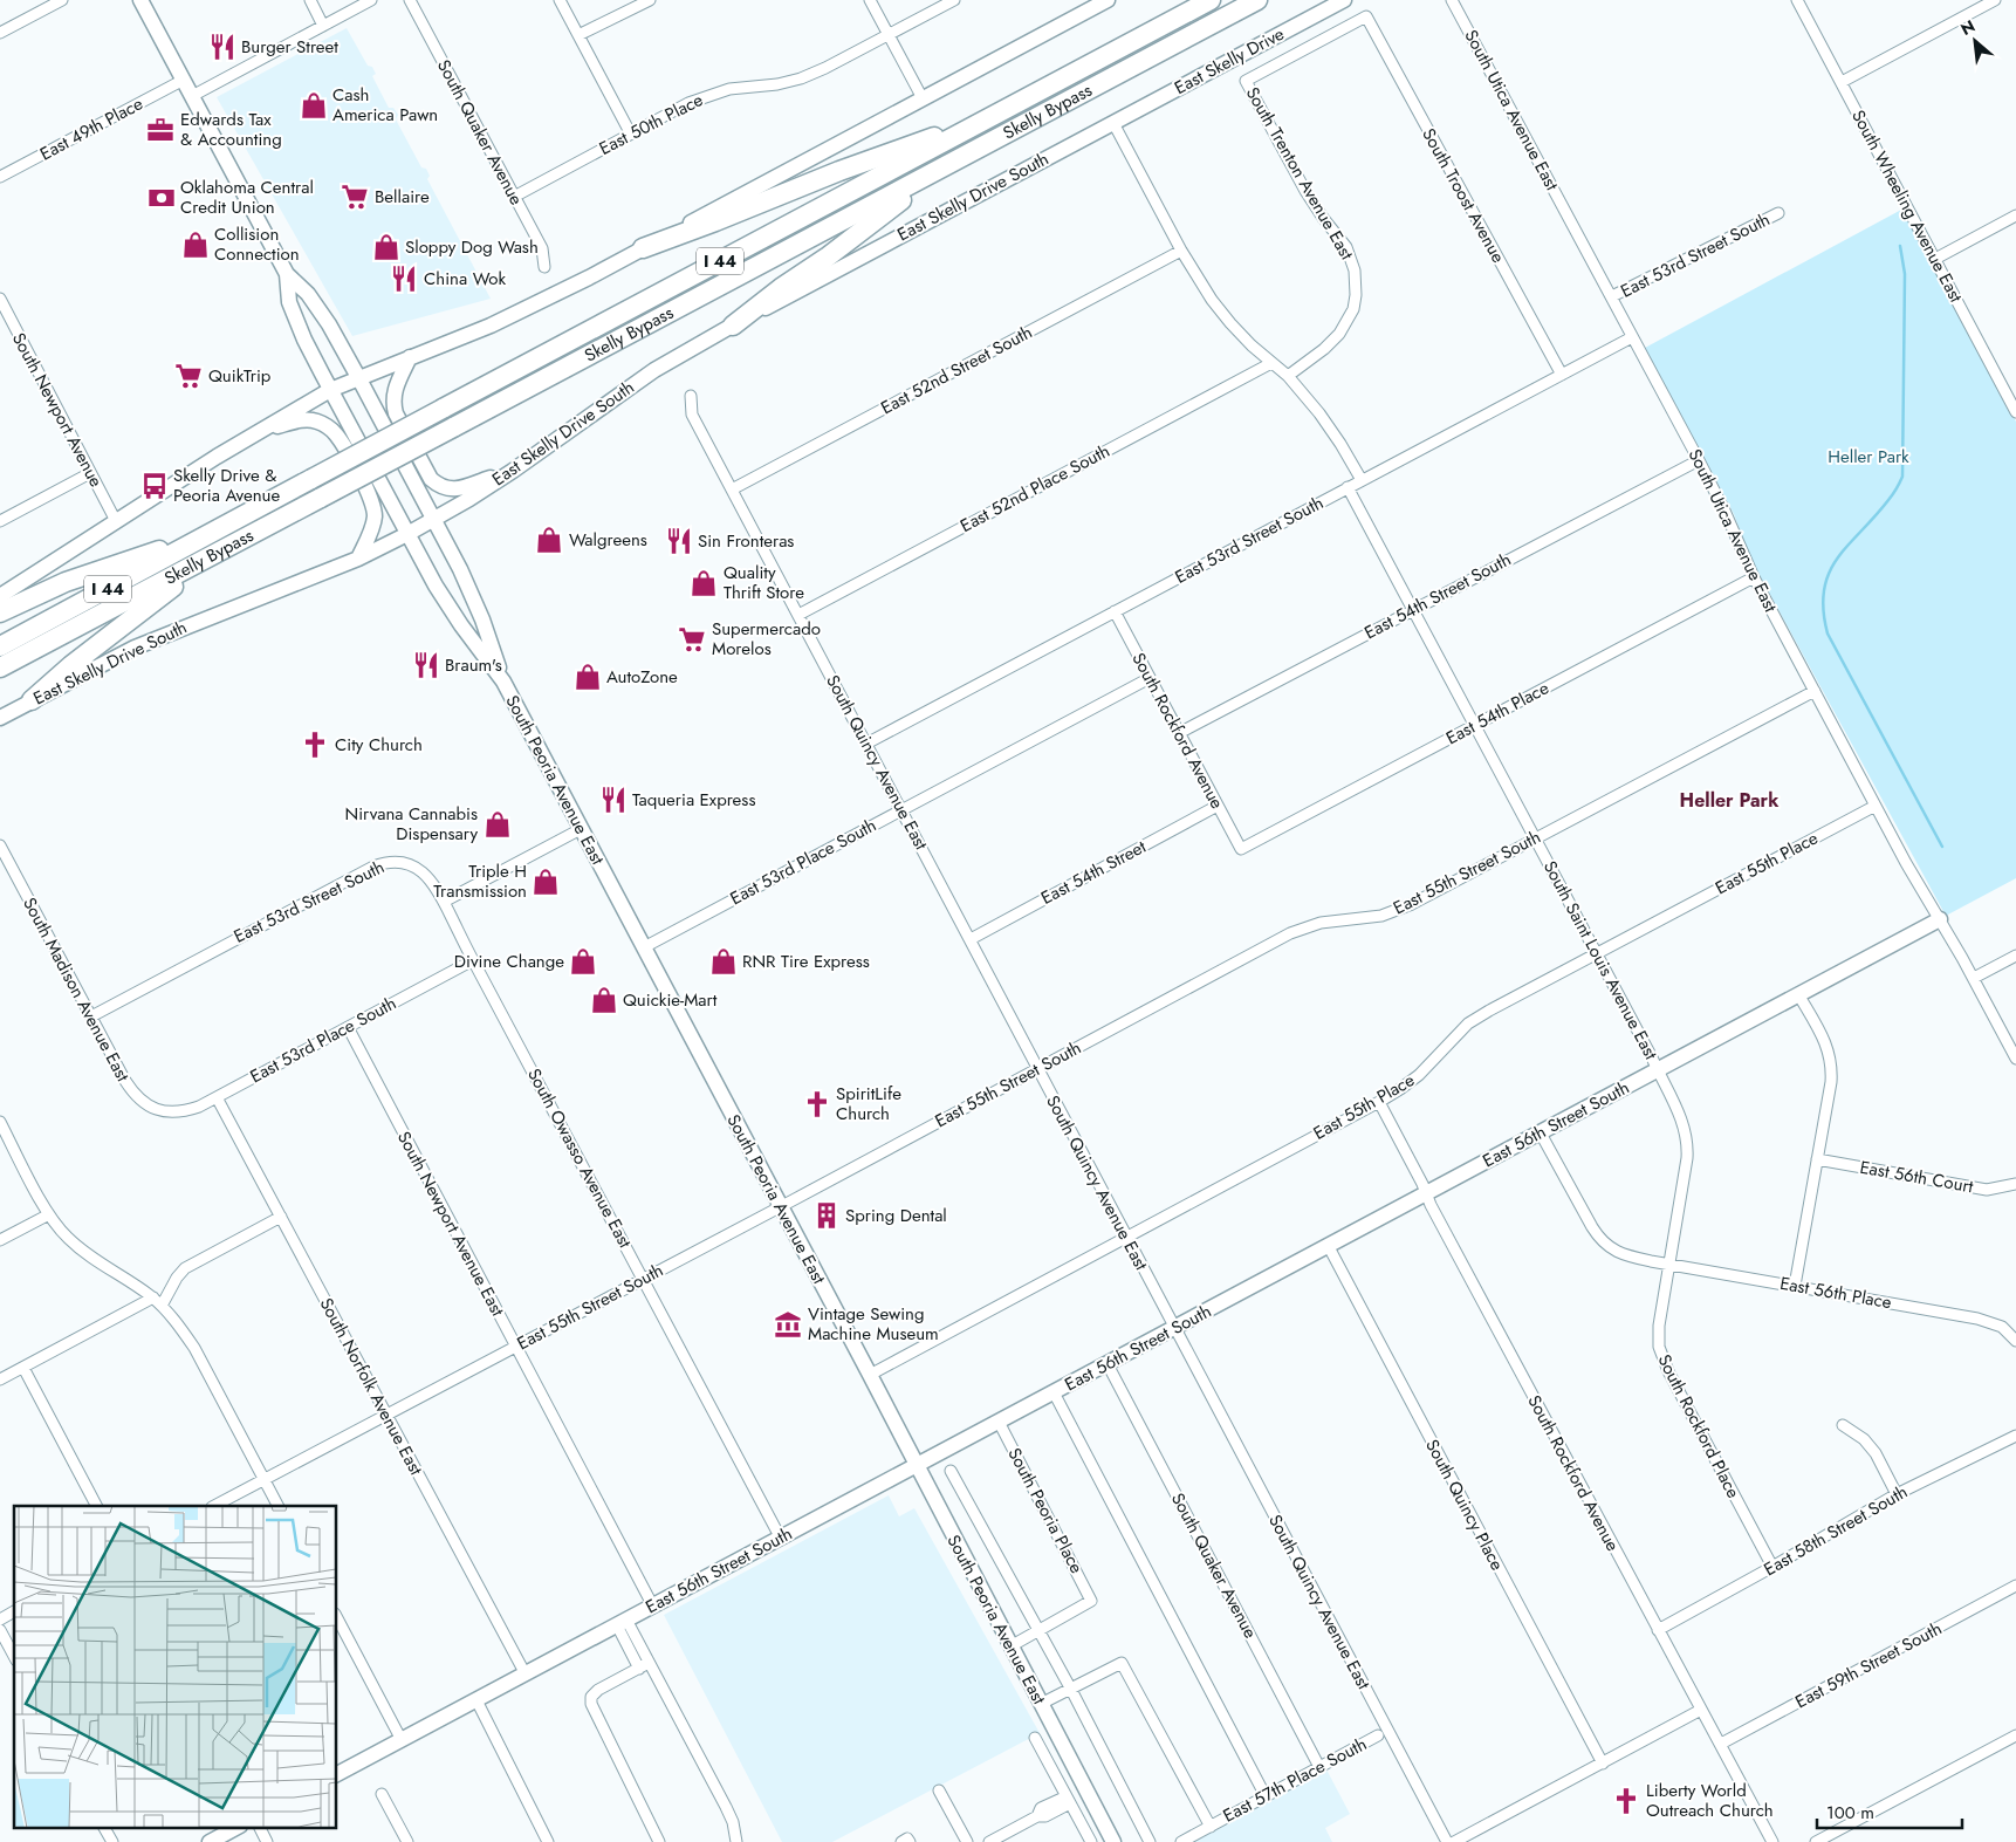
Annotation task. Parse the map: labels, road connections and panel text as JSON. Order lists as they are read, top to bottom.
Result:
{
  "streets": {
    "highway": ["Skelly Bypass", "I 44"],
    "main road": [
      "East Skelly Drive",
      "East Skelly Drive South",
      "South Peoria Avenue East",
      "East 56th Street South"
    ],
    "street": [
      "South Utica Avenue East",
      "East 50th Place",
      "East 49th Place",
      "South Quaker Avenue",
      "South Trenton Avenue East",
      "South Troost Avenue",
      "South Wheeling Avenue East",
      "East 53rd Street South",
      "East 52nd Street South",
      "South Newport Avenue",
      "East 52nd Place South",
      "East 54th Street South",
      "East 54th Place",
      "South Rockford Avenue",
      "South Quincy Avenue East",
      "East 53rd Place South",
      "East 55th Place",
      "East 54th Street",
      "East 55th Street South",
      "South Saint Louis Avenue East",
      "South Madison Avenue East",
      "South Owasso Avenue East",
      "East 56th Court",
      "South Newport Avenue East",
      "East 56th Place",
      "South Norfolk Avenue East",
      "South Rockford Place",
      "South Quincy Place",
      "South Peoria Place",
      "East 58th Street South",
      "East 59th Street South",
      "East 57th Place South"
    ]
  },
  "crossings": [
    ["East Skelly Drive", "East Skelly Drive South"],
    ["South Utica Avenue East", "East 53rd Street South"],
    ["South Utica Avenue East", "East 54th Street South"],
    ["South Utica Avenue East", "East 54th Place"],
    ["South Utica Avenue East", "East 55th Place"],
    ["South Utica Avenue East", "East 55th Street South"],
    ["South Utica Avenue East", "East 56th Street South"],
    ["East 50th Place", "South Quaker Avenue"],
    ["East 49th Place", "South Peoria Avenue East"],
    ["South Quaker Avenue", "East 56th Street South"],
    ["South Quaker Avenue", "East 57th Place South"],
    ["South Trenton Avenue East", "South Troost Avenue"],
    ["South Troost Avenue", "East 53rd Street South"],
    ["East Skelly Drive South", "South Peoria Avenue East"],
    ["East 53rd Street South", "South Rockford Avenue"],
    ["East 53rd Street South", "South Quincy Avenue East"],
    ["East 53rd Street South", "South Saint Louis Avenue East"],
    ["East 53rd Street South", "South Madison Avenue East"],
    ["East 53rd Street South", "South Owasso Avenue East"],
    ["East 52nd Street South", "South Quincy Avenue East"],
    ["East 52nd Place South", "South Quincy Avenue East"],
    ["East 54th Street South", "South Rockford Avenue"],
    ["East 54th Street South", "South Saint Louis Avenue East"],
    ["East 54th Place", "South Rockford Avenue"],
    ["East 54th Place", "South Saint Louis Avenue East"],
    ["South Rockford Avenue", "East 53rd Place South"],
    ["South Rockford Avenue", "East 55th Place"],
    ["South Rockford Avenue", "East 54th Street"],
    ["South Rockford Avenue", "East 56th Street South"],
    ["South Rockford Avenue", "East 58th Street South"],
    ["South Rockford Avenue", "East 59th Street South"],
    ["South Quincy Avenue East", "East 53rd Place South"],
    ["South Quincy Avenue East", "East 55th Place"],
    ["South Quincy Avenue East", "East 54th Street"],
    ["South Quincy Avenue East", "East 55th Street South"],
    ["South Quincy Avenue East", "East 56th Street South"],
    ["South Peoria Avenue East", "East 53rd Place South"],
    ["South Peoria Avenue East", "East 55th Place"],
    ["South Peoria Avenue East", "East 55th Street South"],
    ["South Peoria Avenue East", "East 56th Street South"],
    ["South Peoria Avenue East", "South Peoria Place"],
    ["East 53rd Place South", "South Madison Avenue East"],
    ["East 53rd Place South", "South Owasso Avenue East"],
    ["East 53rd Place South", "South Newport Avenue East"],
    ["East 53rd Place South", "South Norfolk Avenue East"],
    ["East 55th Place", "South Saint Louis Avenue East"],
    ["East 55th Street South", "South Saint Louis Avenue East"],
    ["East 55th Street South", "South Owasso Avenue East"],
    ["East 55th Street South", "South Newport Avenue East"],
    ["East 55th Street South", "South Norfolk Avenue East"],
    ["South Saint Louis Avenue East", "East 56th Street South"],
    ["South Saint Louis Avenue East", "East 56th Place"],
    ["South Saint Louis Avenue East", "South Rockford Place"],
    ["East 56th Street South", "South Owasso Avenue East"],
    ["East 56th Street South", "South Newport Avenue East"],
    ["East 56th Street South", "South Norfolk Avenue East"],
    ["East 56th Street South", "South Quincy Place"],
    ["East 56th Street South", "South Peoria Place"],
    ["East 56th Place", "South Rockford Place"],
    ["South Rockford Place", "East 58th Street South"]
  ],
  "districts": ["Heller Park"],
  "parks": ["Heller Park"],
  "places": {
    "restaurant": [
      "Burger Street",
      "China Wok",
      "Sin Fronteras",
      "Braum's",
      "Taqueria Express"
    ],
    "shop": [
      "Cash America Pawn",
      "Collision Connection",
      "Sloppy Dog Wash",
      "Walgreens",
      "Quality Thrift Store",
      "AutoZone",
      "Nirvana Cannabis Dispensary",
      "Triple H Transmission",
      "Divine Change",
      "RNR Tire Express",
      "Quickie-Mart"
    ],
    "office": ["Edwards Tax & Accounting"],
    "supermarket": ["Bellaire", "QuikTrip", "Supermercado Morelos"],
    "bank": ["Oklahoma Central Credit Union"],
    "bus stop": ["Skelly Drive & Peoria Avenue"],
    "church": ["City Church", "SpiritLife Church", "Liberty World Outreach Church"],
    "building": ["Spring Dental"],
    "museum": ["Vintage Sewing Machine Museum"]
  },
  "scale_bar": "100 m",
  "north": "top left"
}
